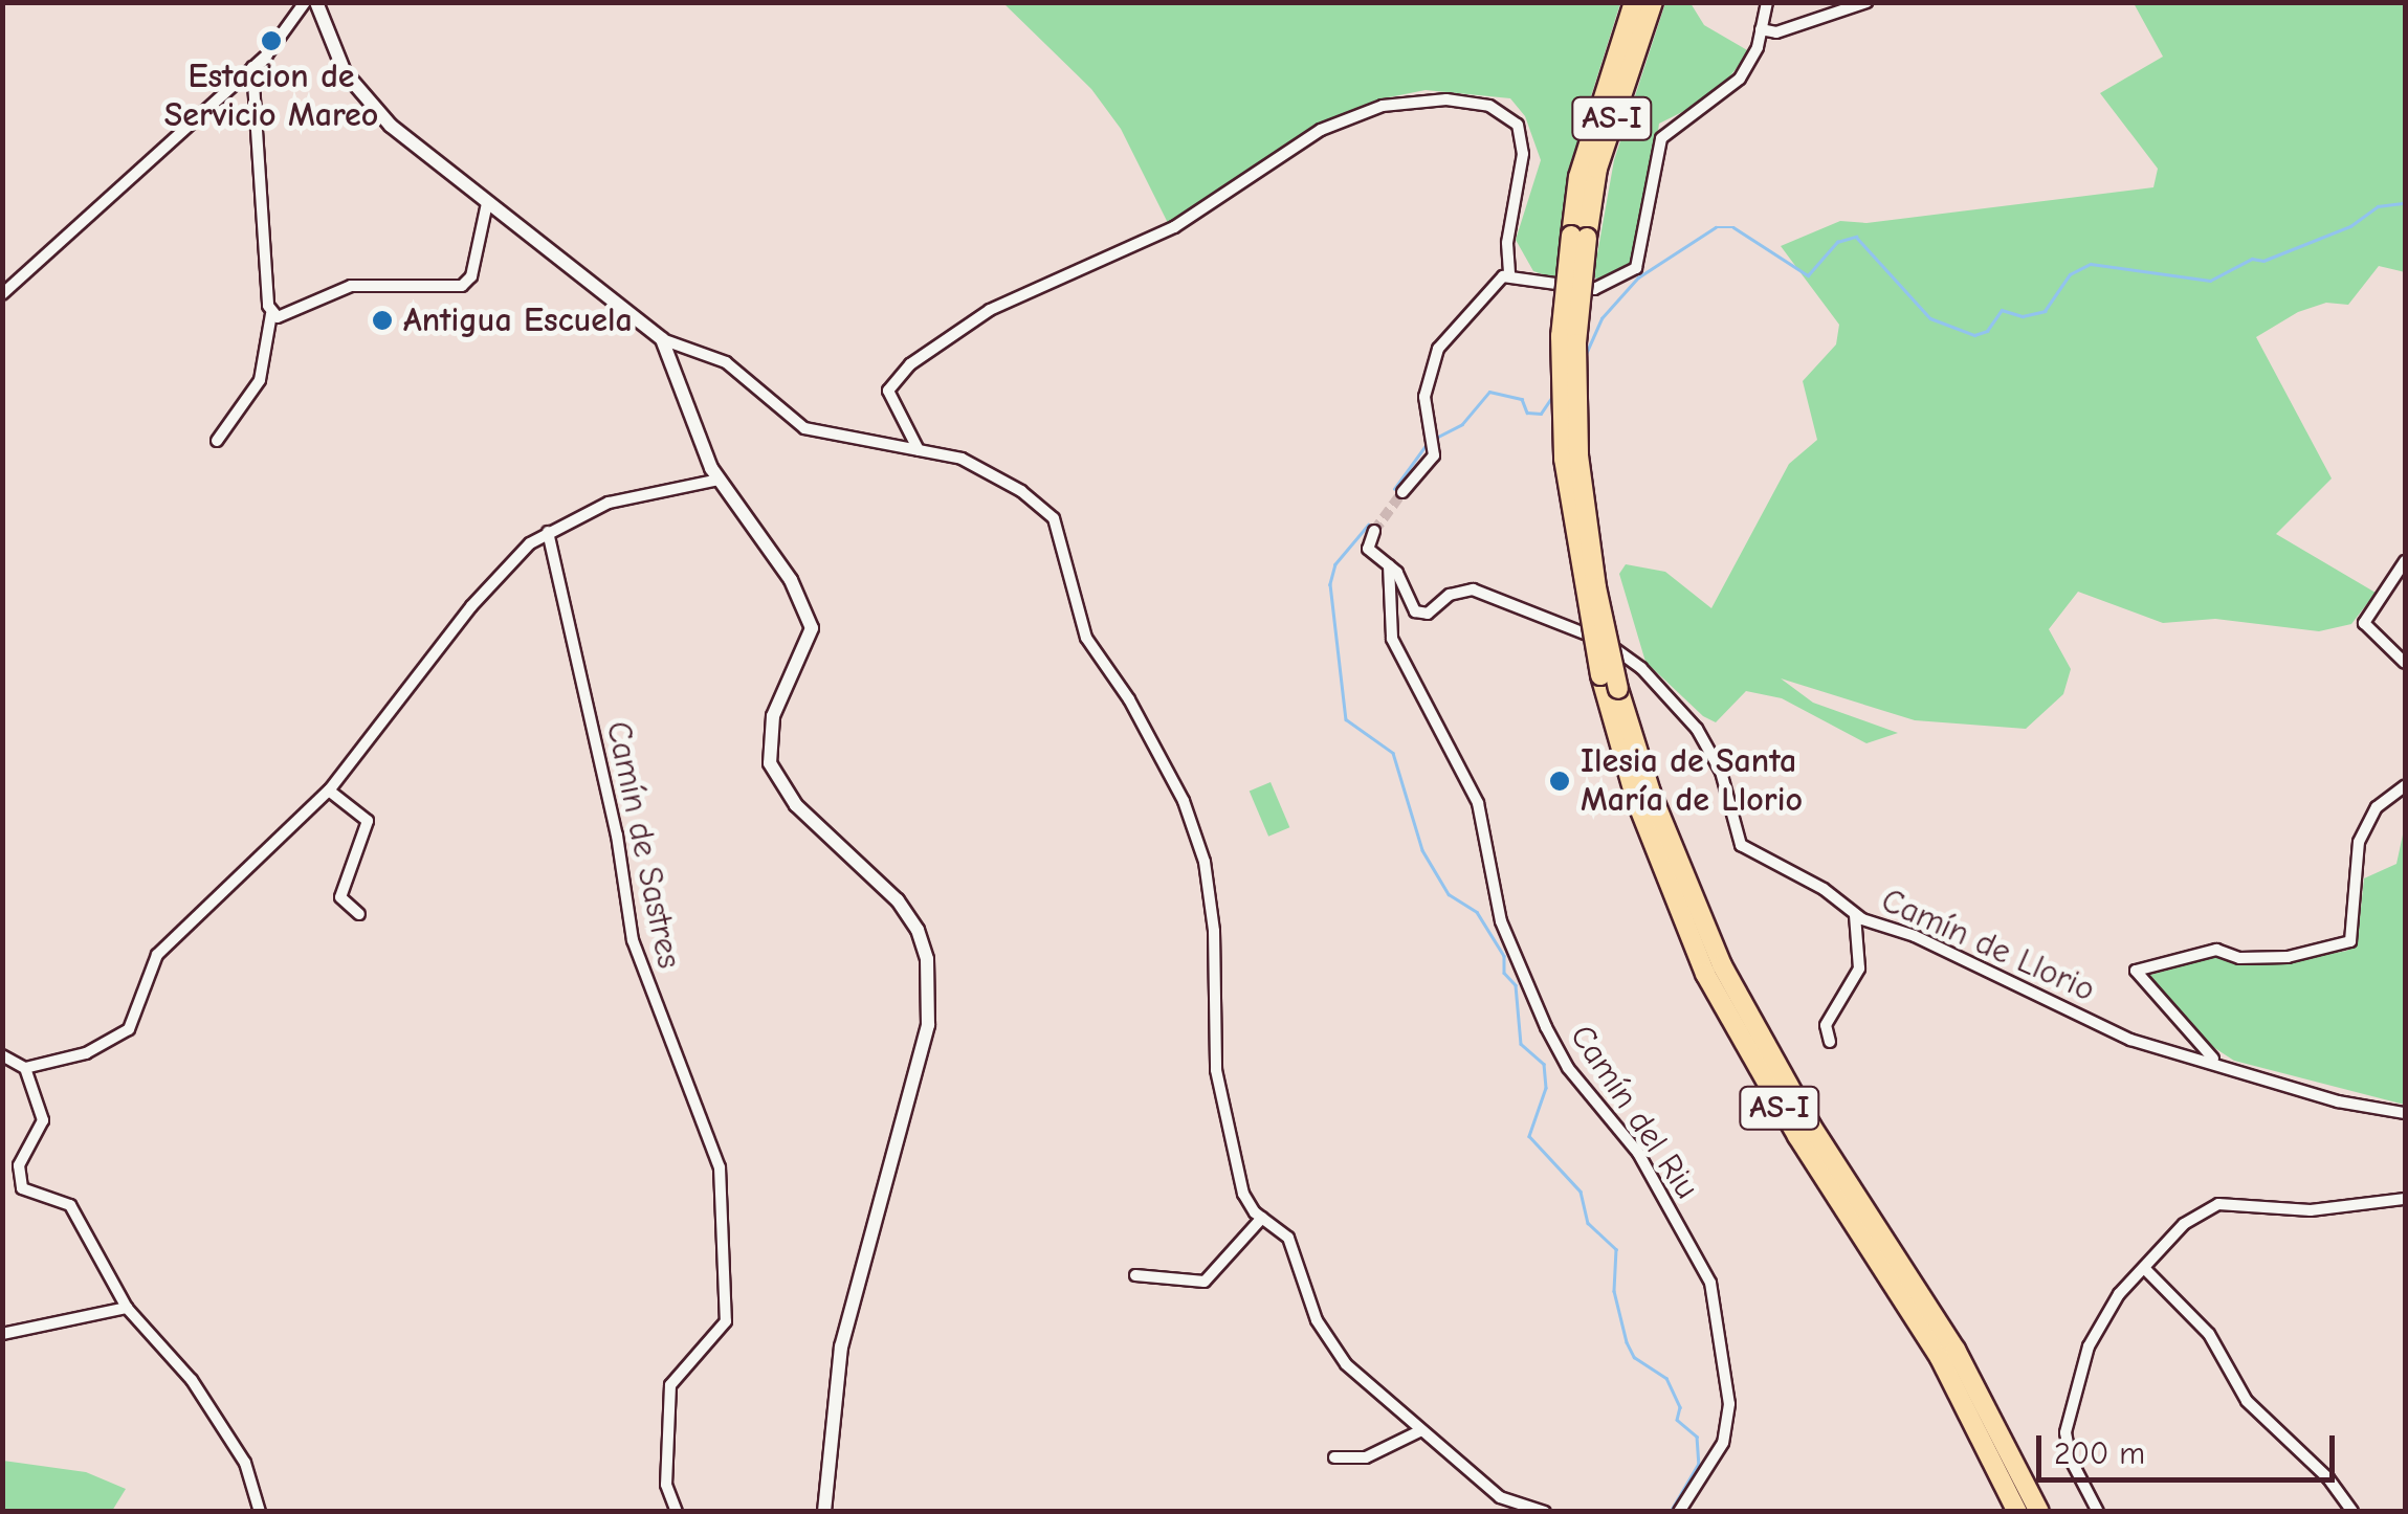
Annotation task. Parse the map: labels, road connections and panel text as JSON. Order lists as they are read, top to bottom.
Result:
{
  "streets": {
    "highway": ["AS-I"],
    "street": ["Camín de Sastres", "Camín de Llorio", "Camín del Riu"]
  },
  "crossings": [
    ["Camín de Llorio", "Camín del Riu"]
  ],
  "places": ["Estacion de Servicio Mareo", "Antigua Escuela", "Ilesia de Santa María de Llorio"],
  "scale_bar": "200 m"
}
